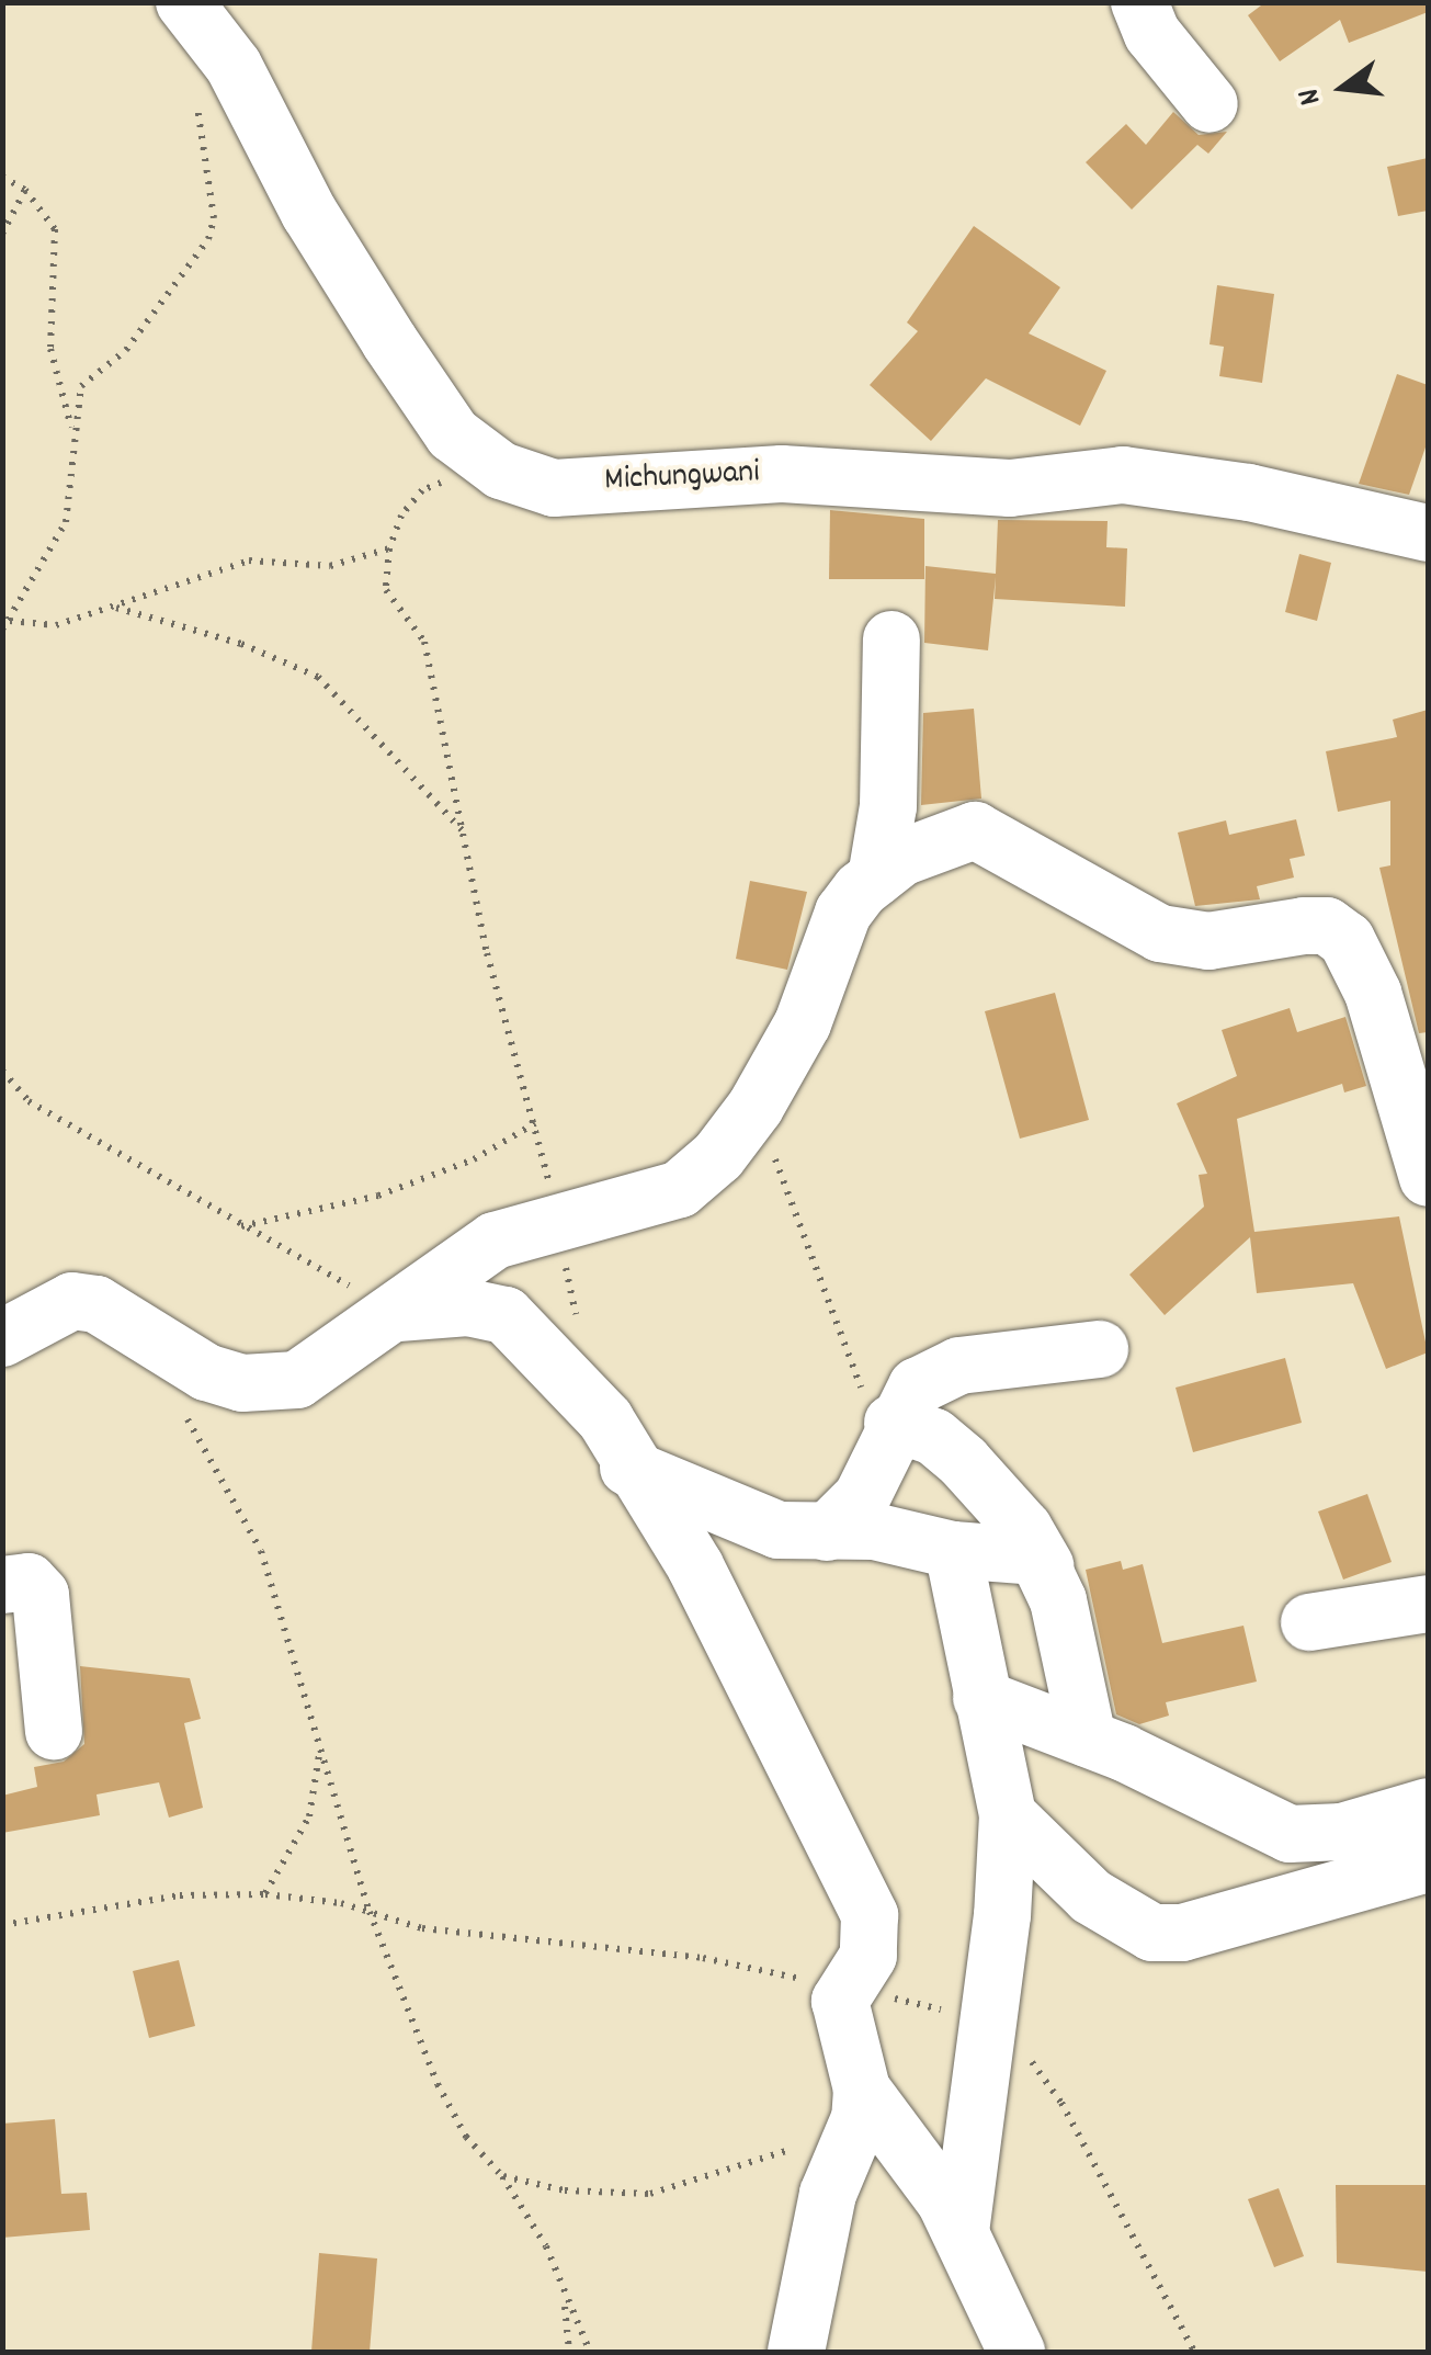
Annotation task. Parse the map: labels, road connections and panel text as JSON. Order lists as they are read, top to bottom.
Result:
{
  "streets": {
    "street": ["Michungwani"]
  },
  "north": "left"
}
